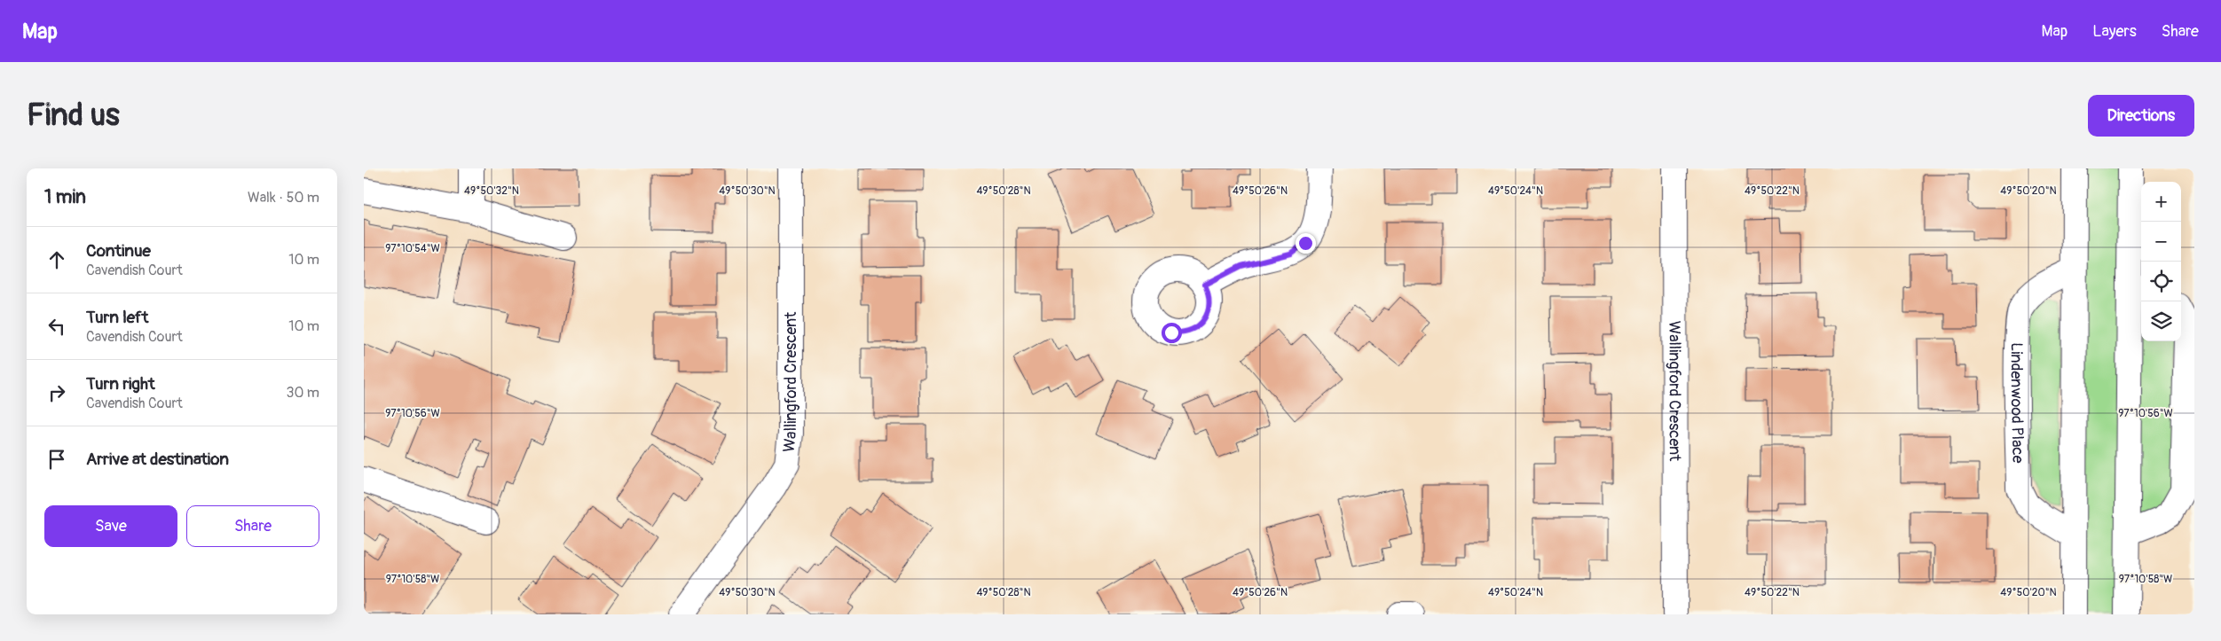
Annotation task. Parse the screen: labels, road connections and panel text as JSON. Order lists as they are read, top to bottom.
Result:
{
  "streets": {
    "street": ["Wallingford Crescent", "Lindenwood Place"]
  },
  "page": {
    "header": "Map",
    "nav": ["Map", "Layers", "Share"],
    "buttons": [
      "Directions",
      ["Save", "Share"]
    ],
    "title": "Find us",
    "heading": ["1 min", "Walk · 50 m"],
    "map_buttons": ["+", "−"],
    "list": [
      ["Continue", "Cavendish Court", "10 m"],
      ["Turn left", "Cavendish Court", "10 m"],
      ["Turn right", "Cavendish Court", "30 m"],
      "Arrive at destination"
    ]
  },
  "coordinates": [
    "49°50'32\"N",
    "49°50'30\"N",
    "49°50'28\"N",
    "49°50'26\"N",
    "49°50'24\"N",
    "49°50'22\"N",
    "49°50'20\"N",
    "97°10'54\"W",
    "97°10'56\"W",
    "97°10'58\"W"
  ]
}
